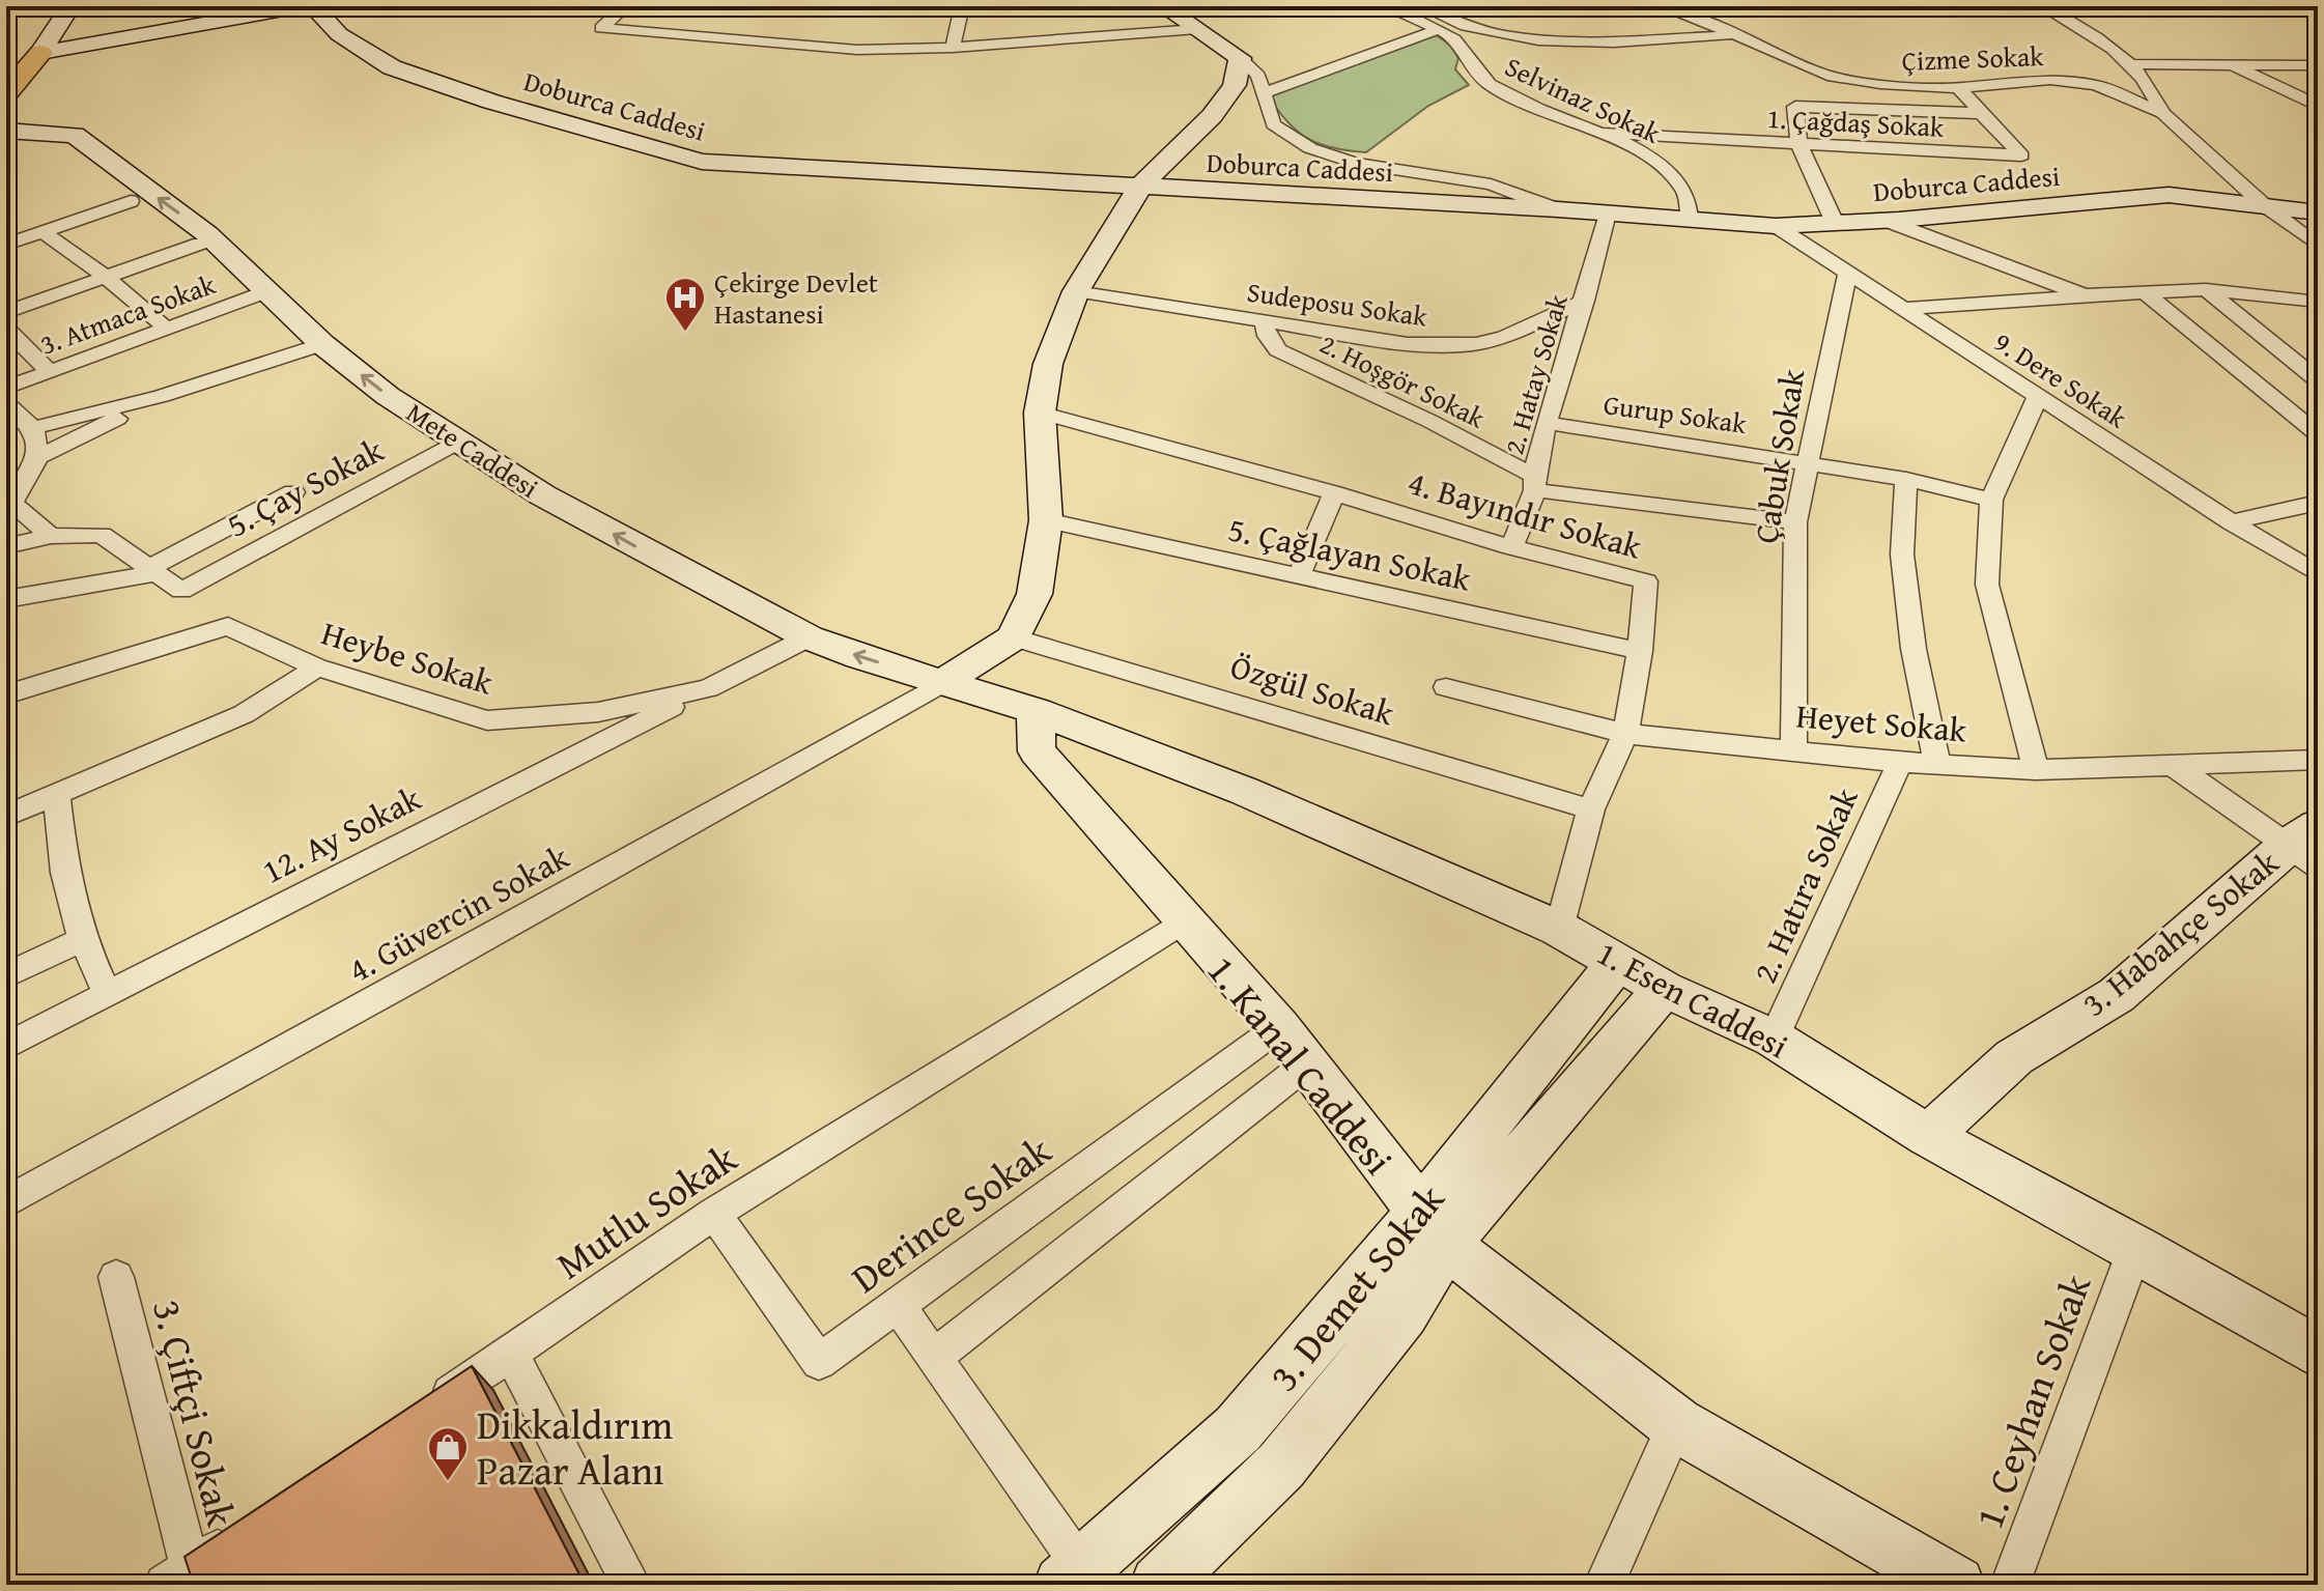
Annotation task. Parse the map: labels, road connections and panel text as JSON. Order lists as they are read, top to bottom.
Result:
{
  "streets": {
    "main road": [
      "Doburca Caddesi",
      "Mete Caddesi",
      "3. Habahçe Sokak",
      "1. Esen Caddesi",
      "1. Kanal Caddesi",
      "3. Demet Sokak"
    ],
    "street": [
      "Çizme Sokak",
      "Selvinaz Sokak",
      "1. Çağdaş Sokak",
      "Sudeposu Sokak",
      "3. Atmaca Sokak",
      "2. Hatay Sokak",
      "9. Dere Sokak",
      "2. Hoşgör Sokak",
      "Gurup Sokak",
      "Çabuk Sokak",
      "5. Çay Sokak",
      "4. Bayındır Sokak",
      "5. Çağlayan Sokak",
      "Heybe Sokak",
      "Özgül Sokak",
      "Heyet Sokak",
      "12. Ay Sokak",
      "2. Hatıra Sokak",
      "4. Güvercin Sokak",
      "Mutlu Sokak",
      "Derince Sokak",
      "1. Ceyhan Sokak",
      "3. Çiftçi Sokak"
    ]
  },
  "crossings": [
    ["Çizme Sokak", "1. Çağdaş Sokak"],
    ["Selvinaz Sokak", "Doburca Caddesi"],
    ["Selvinaz Sokak", "1. Çağdaş Sokak"],
    ["Doburca Caddesi", "2. Hatay Sokak"],
    ["Doburca Caddesi", "9. Dere Sokak"],
    ["Sudeposu Sokak", "2. Hatay Sokak"],
    ["Sudeposu Sokak", "2. Hoşgör Sokak"],
    ["3. Atmaca Sokak", "Mete Caddesi"],
    ["2. Hatay Sokak", "2. Hoşgör Sokak"],
    ["2. Hatay Sokak", "Gurup Sokak"],
    ["2. Hatay Sokak", "4. Bayındır Sokak"],
    ["9. Dere Sokak", "Çabuk Sokak"],
    ["Gurup Sokak", "Çabuk Sokak"],
    ["Mete Caddesi", "5. Çay Sokak"],
    ["Mete Caddesi", "Heybe Sokak"],
    ["Mete Caddesi", "4. Güvercin Sokak"],
    ["Çabuk Sokak", "Heyet Sokak"],
    ["4. Bayındır Sokak", "5. Çağlayan Sokak"],
    ["4. Bayındır Sokak", "Özgül Sokak"],
    ["4. Bayındır Sokak", "Heyet Sokak"],
    ["4. Bayındır Sokak", "1. Esen Caddesi"],
    ["Heybe Sokak", "12. Ay Sokak"],
    ["Heyet Sokak", "2. Hatıra Sokak"],
    ["2. Hatıra Sokak", "1. Esen Caddesi"],
    ["3. Habahçe Sokak", "1. Esen Caddesi"],
    ["1. Esen Caddesi", "1. Kanal Caddesi"],
    ["1. Esen Caddesi", "3. Demet Sokak"],
    ["1. Esen Caddesi", "1. Ceyhan Sokak"],
    ["1. Kanal Caddesi", "Mutlu Sokak"],
    ["1. Kanal Caddesi", "Derince Sokak"],
    ["1. Kanal Caddesi", "3. Demet Sokak"],
    ["Mutlu Sokak", "Derince Sokak"]
  ],
  "one_way": ["Mete Caddesi"],
  "places": {
    "hospital": ["Çekirge Devlet Hastanesi"],
    "shop": ["Dikkaldırım Pazar Alanı"]
  }
}
